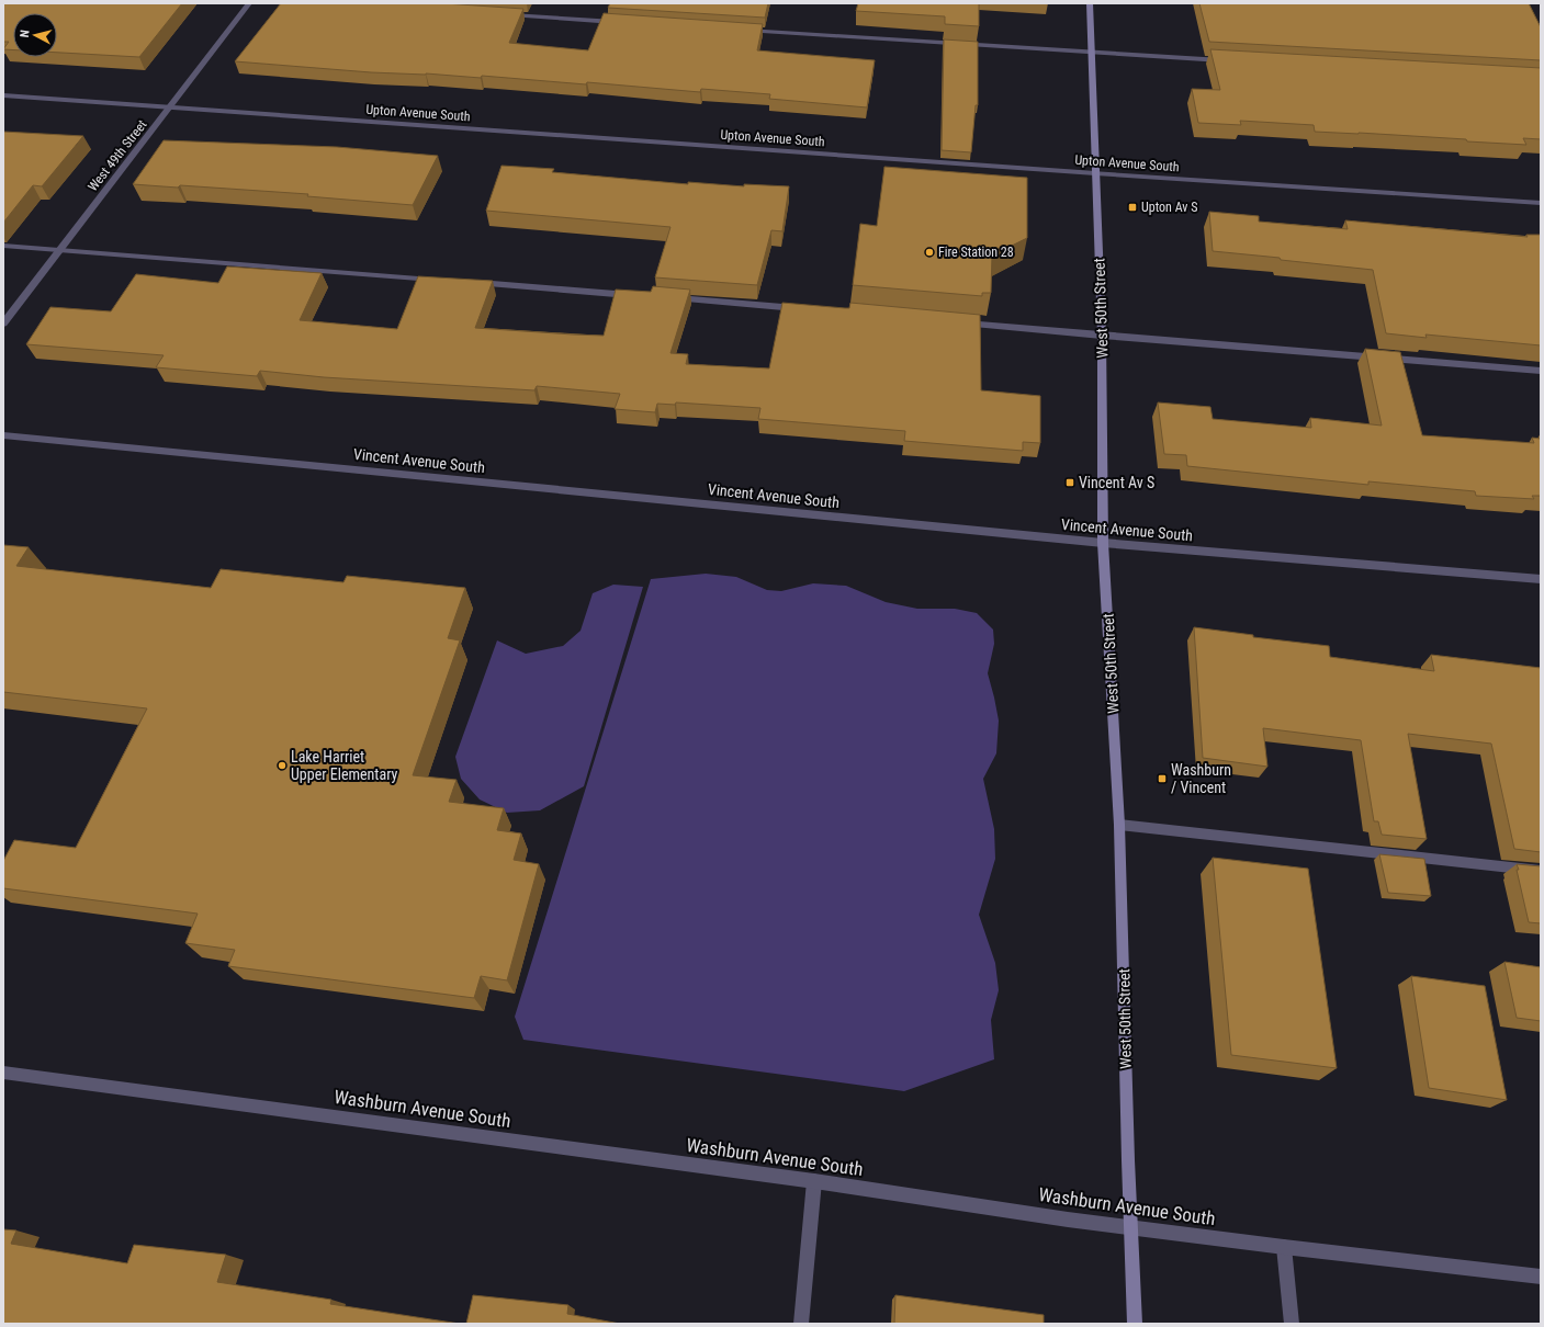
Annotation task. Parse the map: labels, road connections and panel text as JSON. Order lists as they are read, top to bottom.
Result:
{
  "streets": {
    "main road": ["West 50th Street"],
    "street": [
      "Upton Avenue South",
      "West 49th Street",
      "Vincent Avenue South",
      "Washburn Avenue South"
    ]
  },
  "crossings": [
    ["Upton Avenue South", "West 49th Street"],
    ["Upton Avenue South", "West 50th Street"],
    ["West 50th Street", "Vincent Avenue South"],
    ["West 50th Street", "Washburn Avenue South"]
  ],
  "places": {
    "transit": ["Upton Av S", "Vincent Av S", "Washburn / Vincent"],
    "other": ["Fire Station 28", "Lake Harriet Upper Elementary"]
  },
  "north": "left"
}
